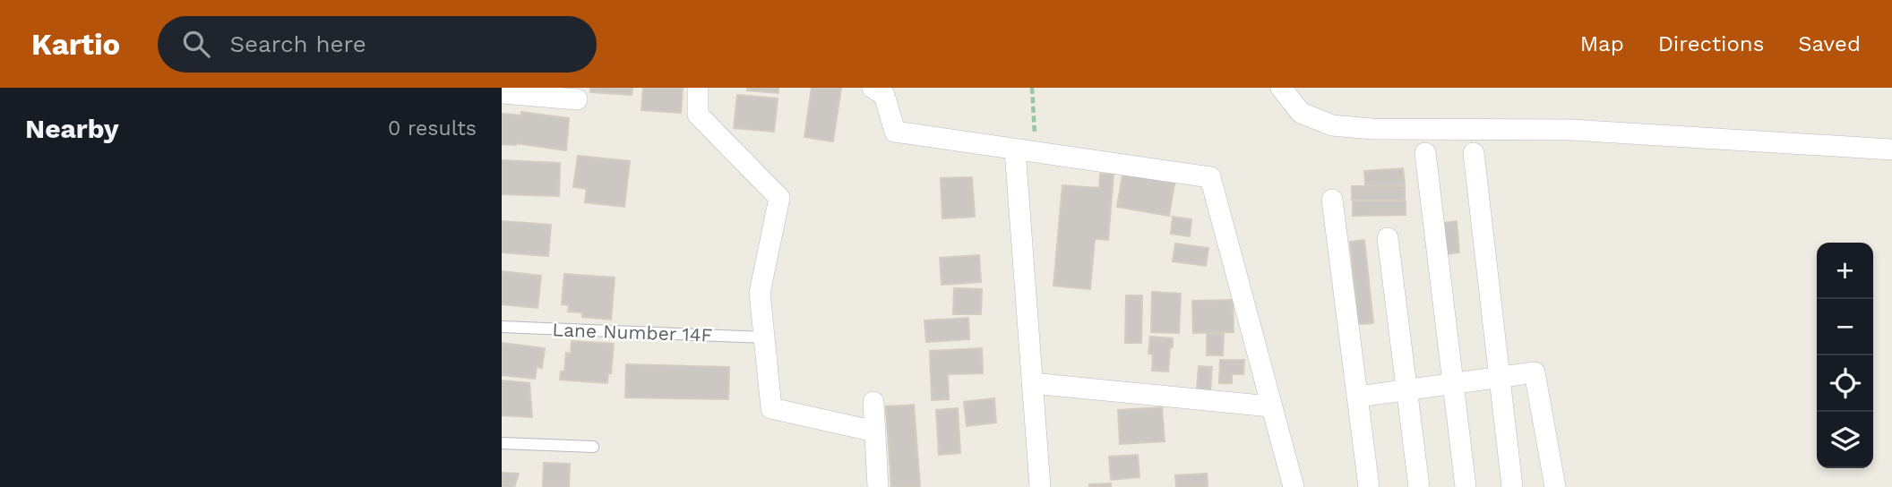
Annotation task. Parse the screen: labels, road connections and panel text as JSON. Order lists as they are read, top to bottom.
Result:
{
  "streets": {
    "lane": ["Lane Number 14F"]
  },
  "page": {
    "header": "Kartio",
    "search": "Search here",
    "nav": ["Map", "Directions", "Saved"],
    "heading": ["Nearby", "0 results"],
    "map_buttons": ["+", "−"]
  }
}
